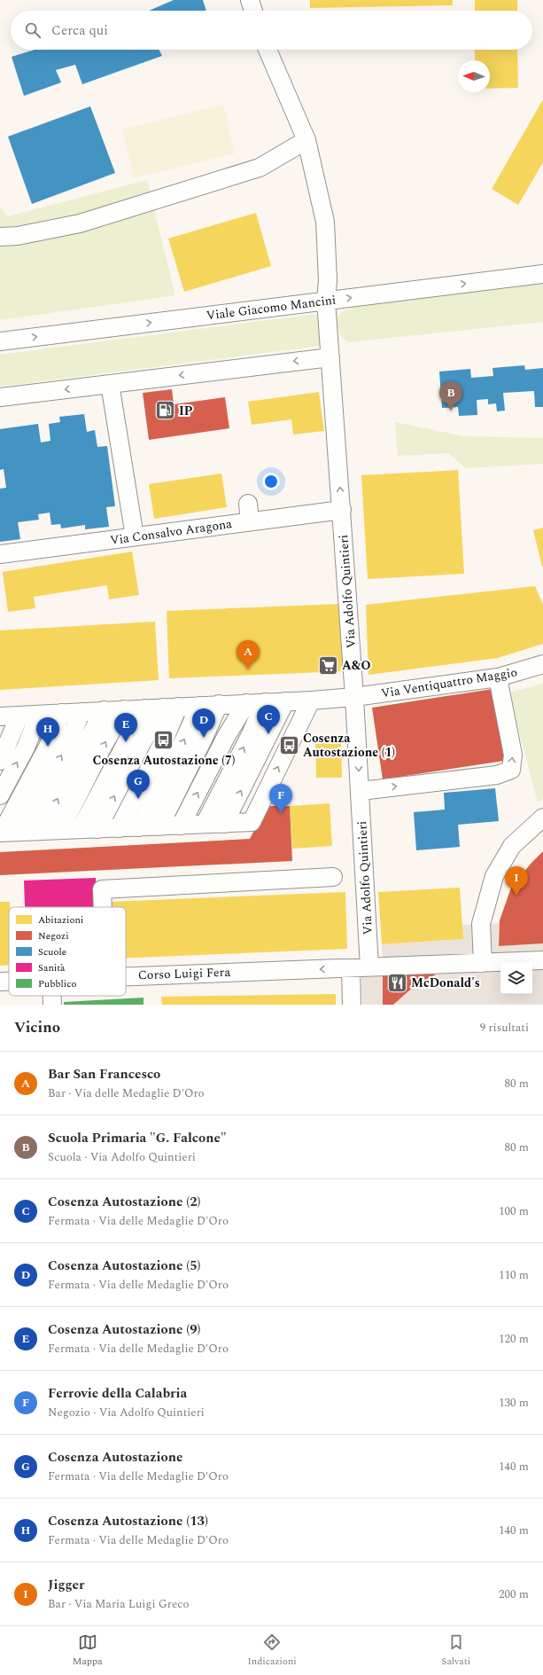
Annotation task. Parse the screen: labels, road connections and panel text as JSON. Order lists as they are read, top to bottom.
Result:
{
  "streets": {
    "street": [
      "Viale Giacomo Mancini",
      "Via Consalvo Aragona",
      "Via Adolfo Quintieri",
      "Via Ventiquattro Maggio",
      "Corso Luigi Fera"
    ]
  },
  "crossings": [
    ["Viale Giacomo Mancini", "Via Adolfo Quintieri"],
    ["Via Consalvo Aragona", "Via Adolfo Quintieri"],
    ["Via Adolfo Quintieri", "Via Ventiquattro Maggio"],
    ["Via Adolfo Quintieri", "Corso Luigi Fera"]
  ],
  "places": {
    "fuel station": ["IP"],
    "supermarket": ["A&O"],
    "bus stop": ["Cosenza Autostazione (7)", "Cosenza Autostazione (1)"],
    "restaurant": ["McDonald's"]
  },
  "legend": [
    "Abitazioni",
    "Negozi",
    "Scuole",
    "Sanità",
    "Pubblico"
  ],
  "north": "left",
  "page": {
    "search": "Cerca qui",
    "pins": [
      "B",
      "A",
      "C",
      "D",
      "E",
      "H",
      "G",
      "F",
      "I"
    ],
    "heading": ["Vicino", "9 risultati"],
    "list": [
      {
        "mark": "A",
        "name": "Bar San Francesco",
        "note": "Bar · Via delle Medaglie D'Oro",
        "value": "80 m"
      },
      {
        "mark": "B",
        "name": "Scuola Primaria \"G. Falcone\"",
        "note": "Scuola · Via Adolfo Quintieri",
        "value": "80 m"
      },
      {
        "mark": "C",
        "name": "Cosenza Autostazione (2)",
        "note": "Fermata · Via delle Medaglie D'Oro",
        "value": "100 m"
      },
      {
        "mark": "D",
        "name": "Cosenza Autostazione (5)",
        "note": "Fermata · Via delle Medaglie D'Oro",
        "value": "110 m"
      },
      {
        "mark": "E",
        "name": "Cosenza Autostazione (9)",
        "note": "Fermata · Via delle Medaglie D'Oro",
        "value": "120 m"
      },
      {
        "mark": "F",
        "name": "Ferrovie della Calabria",
        "note": "Negozio · Via Adolfo Quintieri",
        "value": "130 m"
      },
      {
        "mark": "G",
        "name": "Cosenza Autostazione",
        "note": "Fermata · Via delle Medaglie D'Oro",
        "value": "140 m"
      },
      {
        "mark": "H",
        "name": "Cosenza Autostazione (13)",
        "note": "Fermata · Via delle Medaglie D'Oro",
        "value": "140 m"
      },
      {
        "mark": "I",
        "name": "Jigger",
        "note": "Bar · Via Maria Luigi Greco",
        "value": "200 m"
      }
    ],
    "nav": ["Mappa", "Indicazioni", "Salvati"]
  }
}
